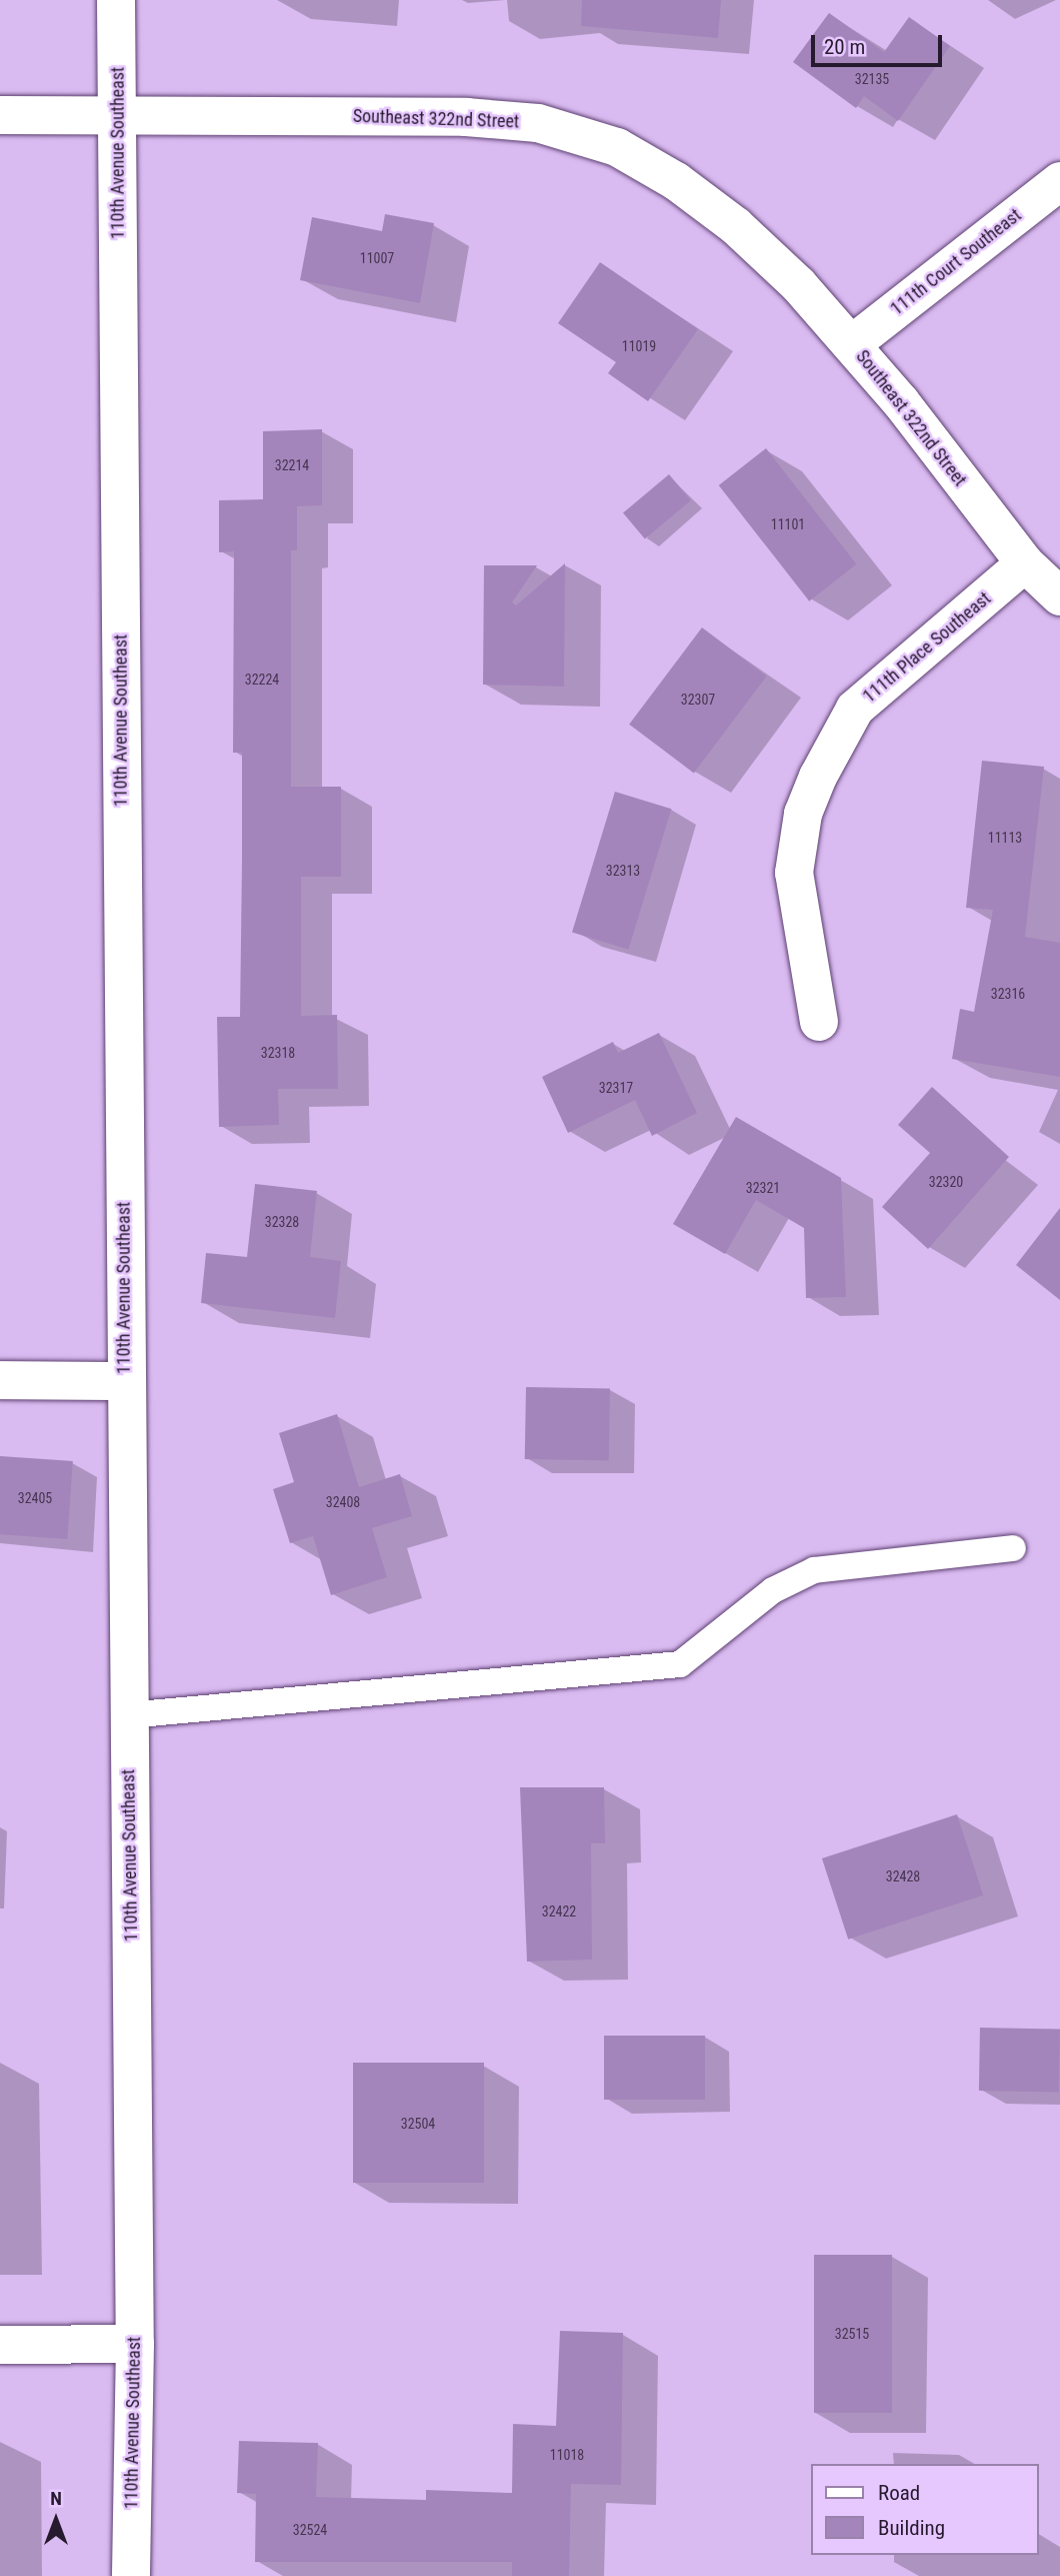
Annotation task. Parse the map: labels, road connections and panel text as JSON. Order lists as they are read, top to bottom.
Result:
{
  "streets": {
    "street": [
      "Southeast 322nd Street",
      "110th Avenue Southeast",
      "111th Court Southeast",
      "111th Place Southeast"
    ]
  },
  "crossings": [
    ["Southeast 322nd Street", "110th Avenue Southeast"],
    ["Southeast 322nd Street", "111th Court Southeast"],
    ["Southeast 322nd Street", "111th Place Southeast"]
  ],
  "house_numbers": [
    "32135",
    "11007",
    "11019",
    "32214",
    "11101",
    "32224",
    "32307",
    "11113",
    "32313",
    "32316",
    "32318",
    "32317",
    "32320",
    "32321",
    "32328",
    "32405",
    "32408",
    "32428",
    "32422",
    "32504",
    "32515",
    "11018",
    "32524"
  ],
  "legend": ["Road", "Building"],
  "scale_bar": "20 m",
  "north": "top"
}
